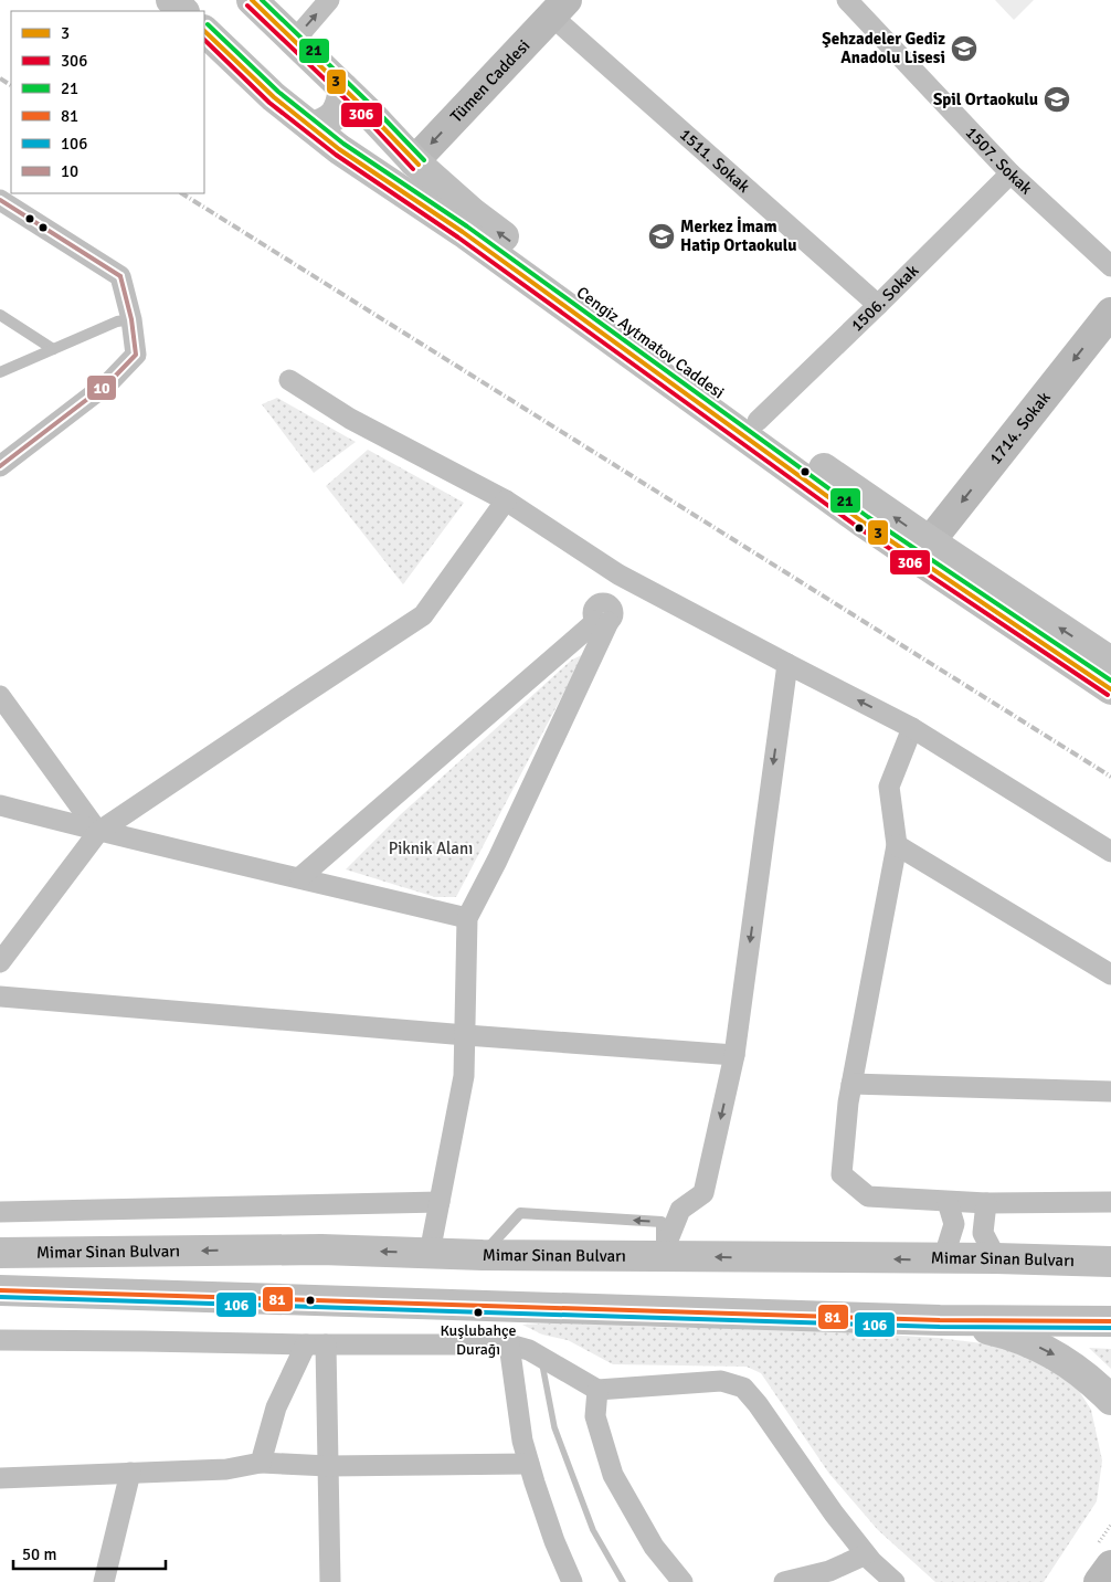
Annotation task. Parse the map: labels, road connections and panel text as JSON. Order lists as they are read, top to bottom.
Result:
{
  "streets": {
    "main road": ["Cengiz Aytmatov Caddesi", "Mimar Sinan Bulvarı"],
    "street": [
      "Tümen Caddesi",
      "1511. Sokak",
      "1507. Sokak",
      "1506. Sokak",
      "1714. Sokak"
    ]
  },
  "crossings": [
    ["Tümen Caddesi", "1511. Sokak"],
    ["Tümen Caddesi", "Cengiz Aytmatov Caddesi"],
    ["1511. Sokak", "1506. Sokak"],
    ["1507. Sokak", "1506. Sokak"],
    ["1506. Sokak", "Cengiz Aytmatov Caddesi"],
    ["Cengiz Aytmatov Caddesi", "1714. Sokak"]
  ],
  "one_way": ["Tümen Caddesi", "1714. Sokak"],
  "parks": ["Piknik Alanı"],
  "places": {
    "school or university": ["Şehzadeler Gediz Anadolu Lisesi", "Spil Ortaokulu", "Merkez İmam Hatip Ortaokulu"],
    "other": ["Kuşlubahçe Durağı"]
  },
  "lines": [
    "transit line 3",
    "transit line 21",
    "transit line 306",
    "transit line 10",
    "transit line 81",
    "transit line 106"
  ],
  "legend": [
    "3",
    "306",
    "21",
    "81",
    "106",
    "10"
  ],
  "scale_bar": "50 m"
}
